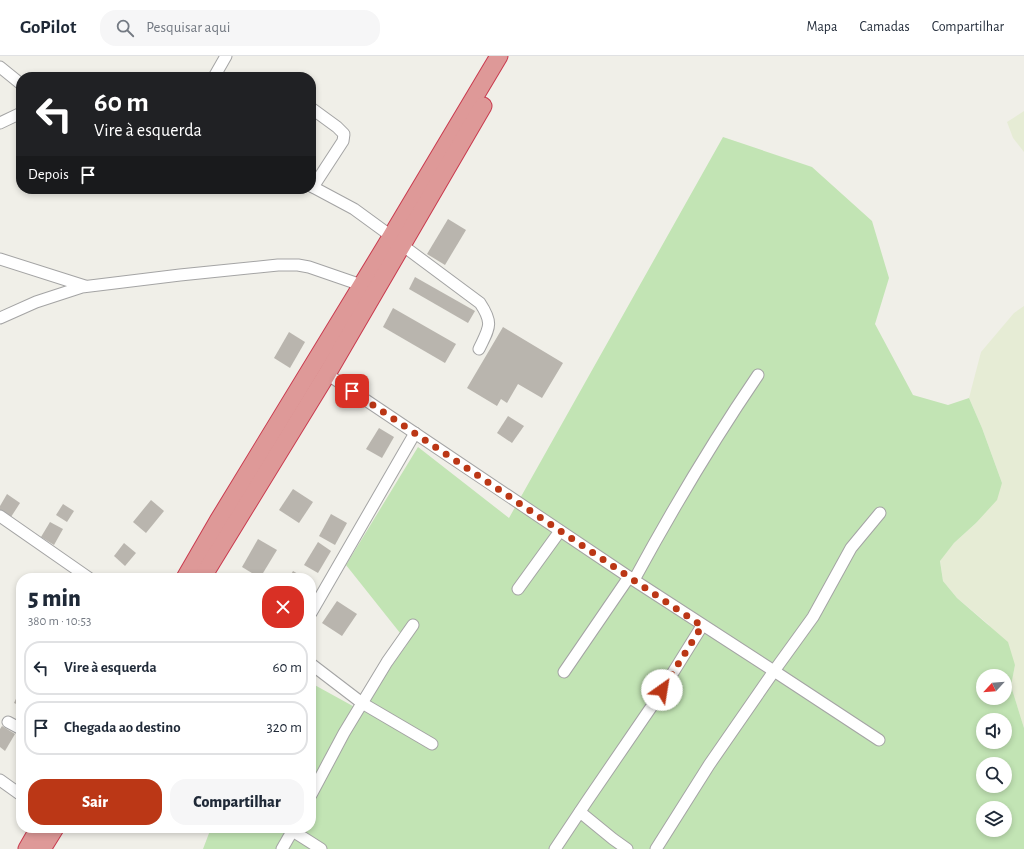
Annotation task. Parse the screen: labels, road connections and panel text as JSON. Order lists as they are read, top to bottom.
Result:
{
  "north": "bottom left",
  "page": {
    "header": "GoPilot",
    "search": "Pesquisar aqui",
    "nav": ["Mapa", "Camadas", "Compartilhar"],
    "turn": ["60 m", "Vire à esquerda"],
    "then": "Depois",
    "heading": ["5 min", "380 m · 10:53"],
    "list": [
      {
        "name": "Vire à esquerda",
        "value": "60 m"
      },
      {
        "name": "Chegada ao destino",
        "value": "320 m"
      }
    ],
    "buttons": ["Sair", "Compartilhar"]
  }
}
